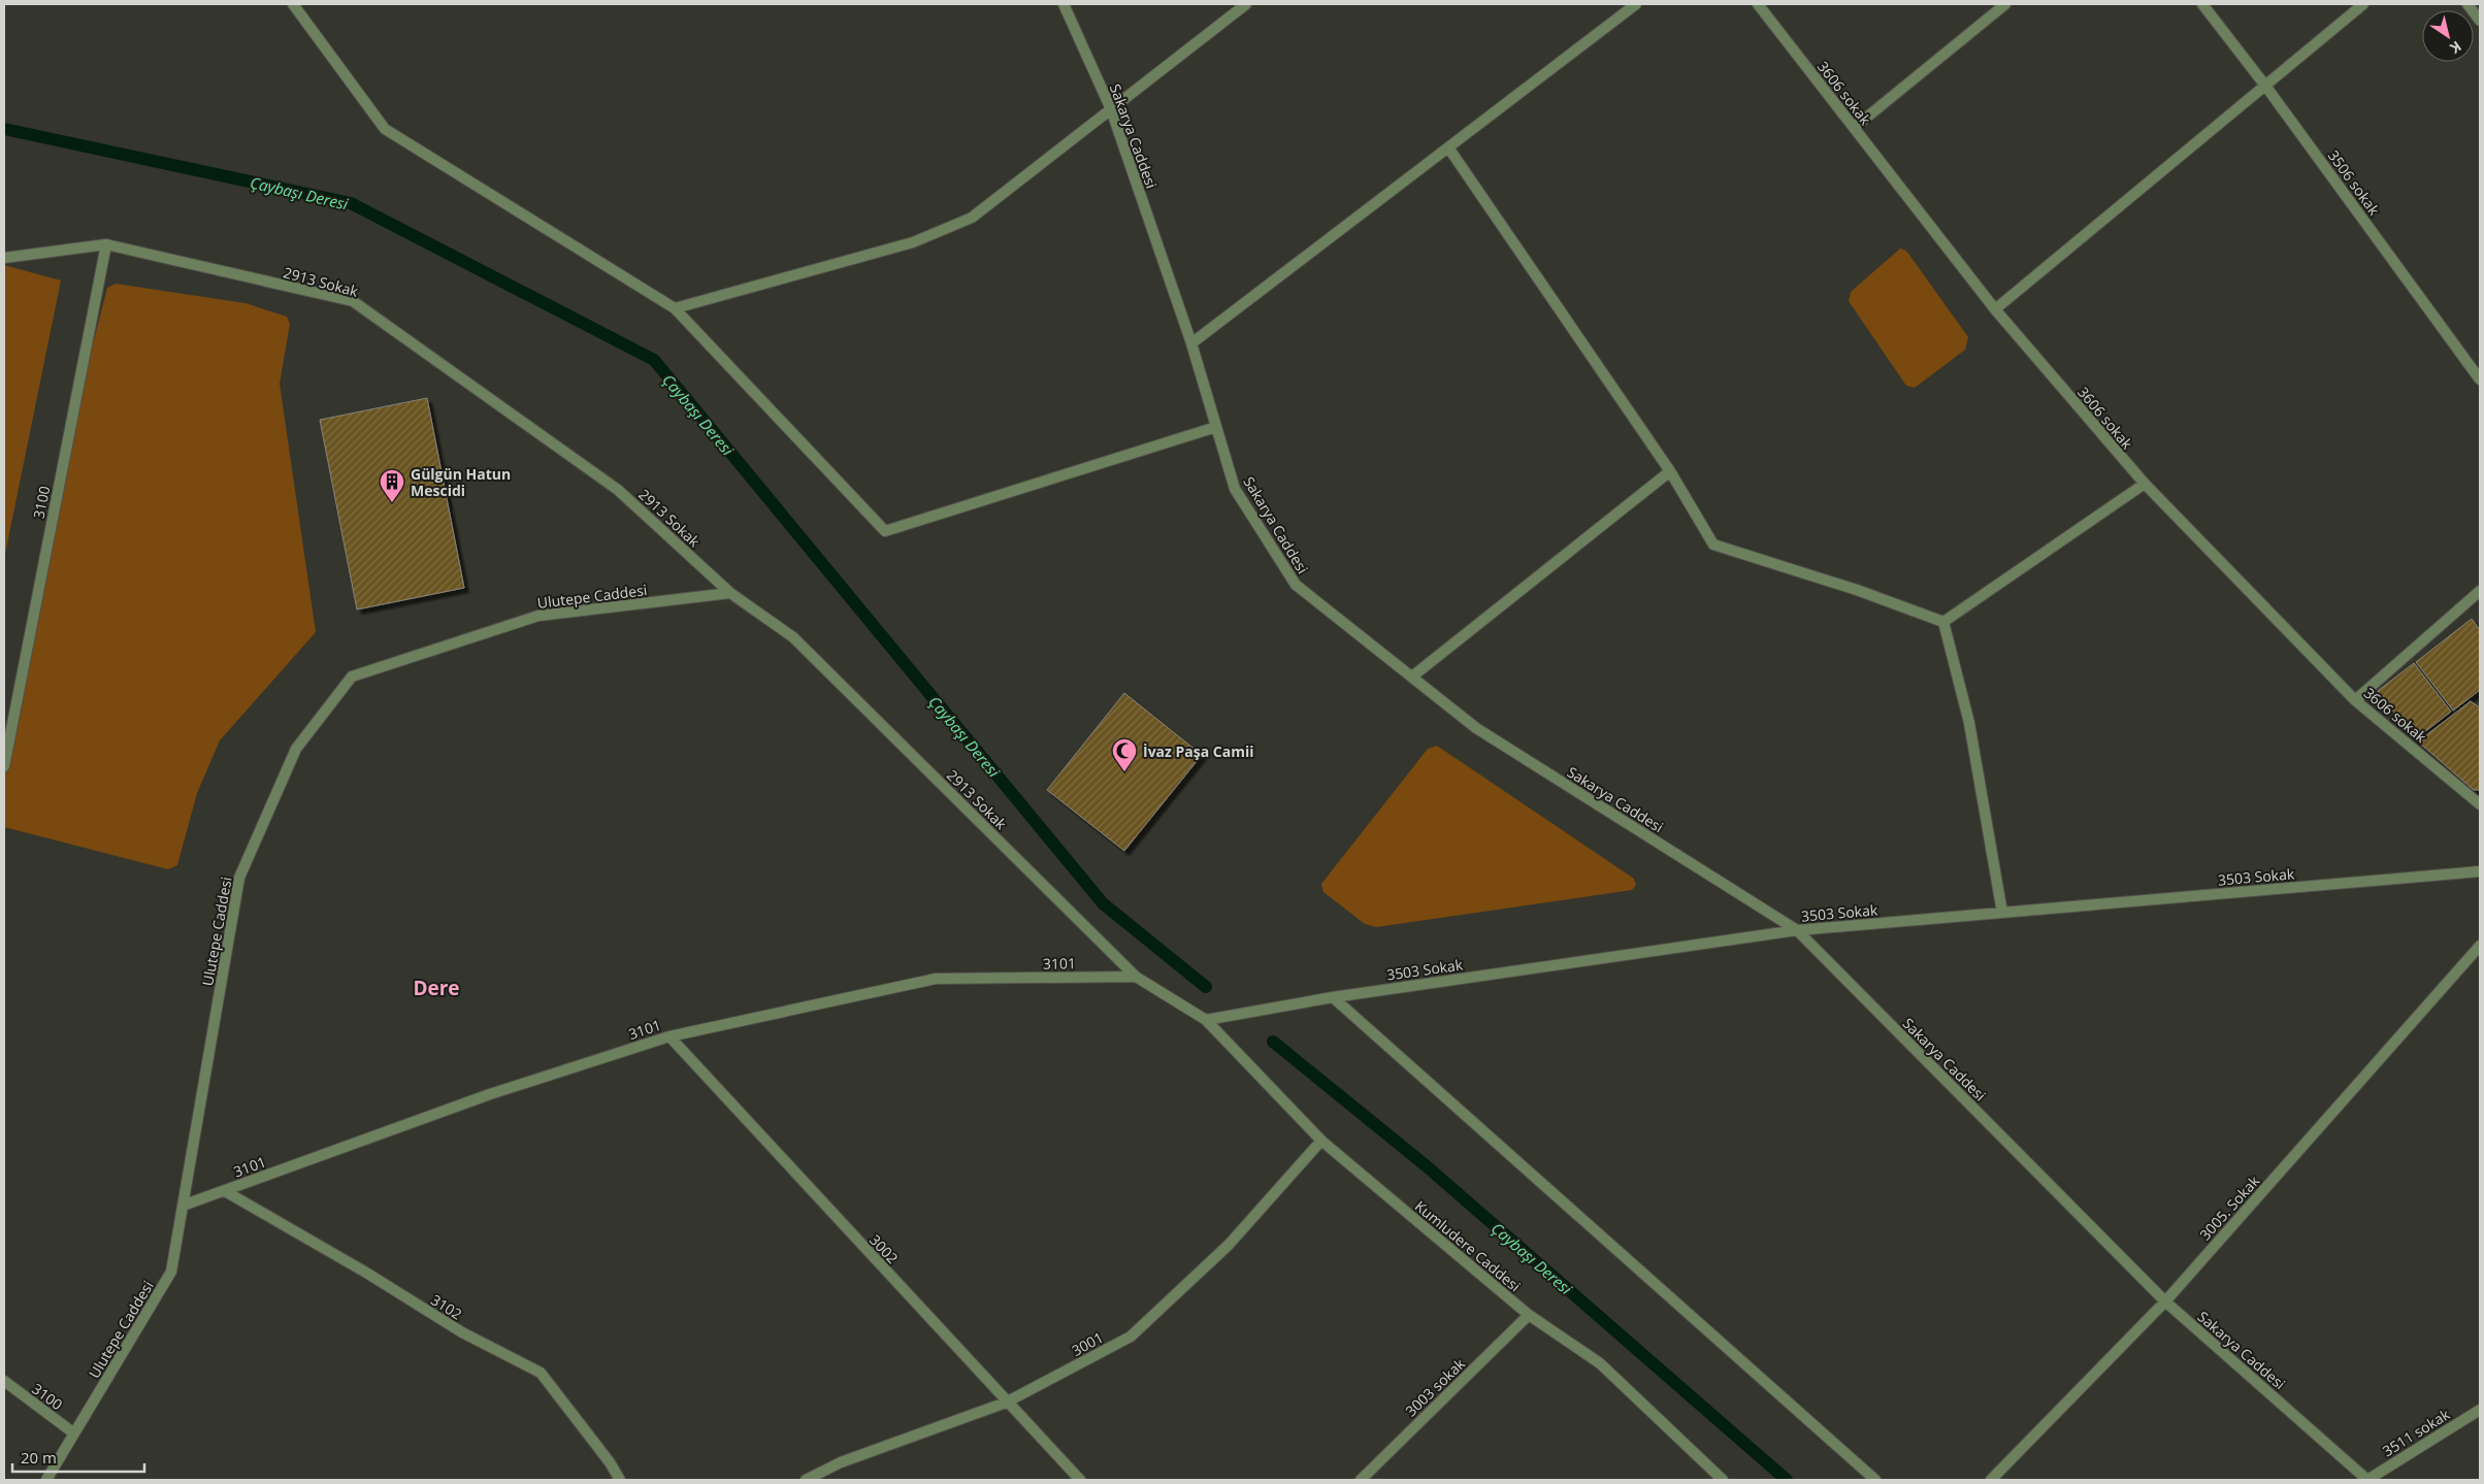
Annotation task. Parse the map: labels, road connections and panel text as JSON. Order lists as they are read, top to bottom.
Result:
{
  "streets": {
    "street": [
      "3606 sokak",
      "Sakarya Caddesi",
      "3506 sokak",
      "2913 Sokak",
      "3100",
      "Ulutepe Caddesi",
      "3503 Sokak",
      "3101",
      "3005. Sokak",
      "Kumludere Caddesi",
      "3002",
      "3102",
      "3001",
      "3003 sokak",
      "3511 sokak"
    ]
  },
  "crossings": [
    ["Sakarya Caddesi", "3503 Sokak"],
    ["Sakarya Caddesi", "3005. Sokak"],
    ["Sakarya Caddesi", "3511 sokak"],
    ["2913 Sokak", "3100"],
    ["2913 Sokak", "Ulutepe Caddesi"],
    ["2913 Sokak", "3503 Sokak"],
    ["2913 Sokak", "3101"],
    ["2913 Sokak", "Kumludere Caddesi"],
    ["3100", "Ulutepe Caddesi"],
    ["Ulutepe Caddesi", "3101"],
    ["3503 Sokak", "Kumludere Caddesi"],
    ["3101", "3002"],
    ["3101", "3102"],
    ["Kumludere Caddesi", "3001"],
    ["Kumludere Caddesi", "3003 sokak"],
    ["3002", "3001"]
  ],
  "districts": ["Dere"],
  "water": ["Çaybaşı Deresi"],
  "places": {
    "building": ["Gülgün Hatun Mescidi"],
    "mosque": ["İvaz Paşa Camii"]
  },
  "scale_bar": "20 m",
  "north": "bottom right"
}
